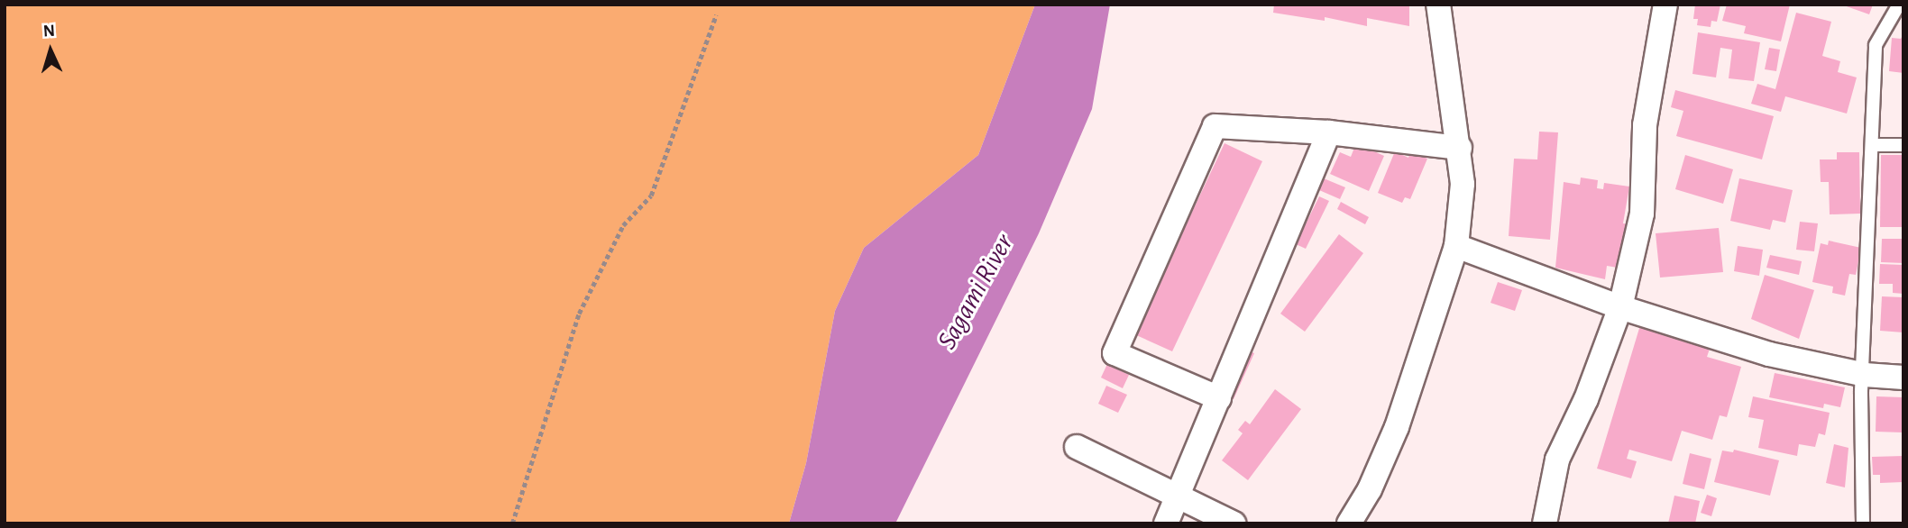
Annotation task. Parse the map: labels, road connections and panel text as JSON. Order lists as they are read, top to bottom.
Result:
{
  "water": ["Sagami River"],
  "north": "top"
}
